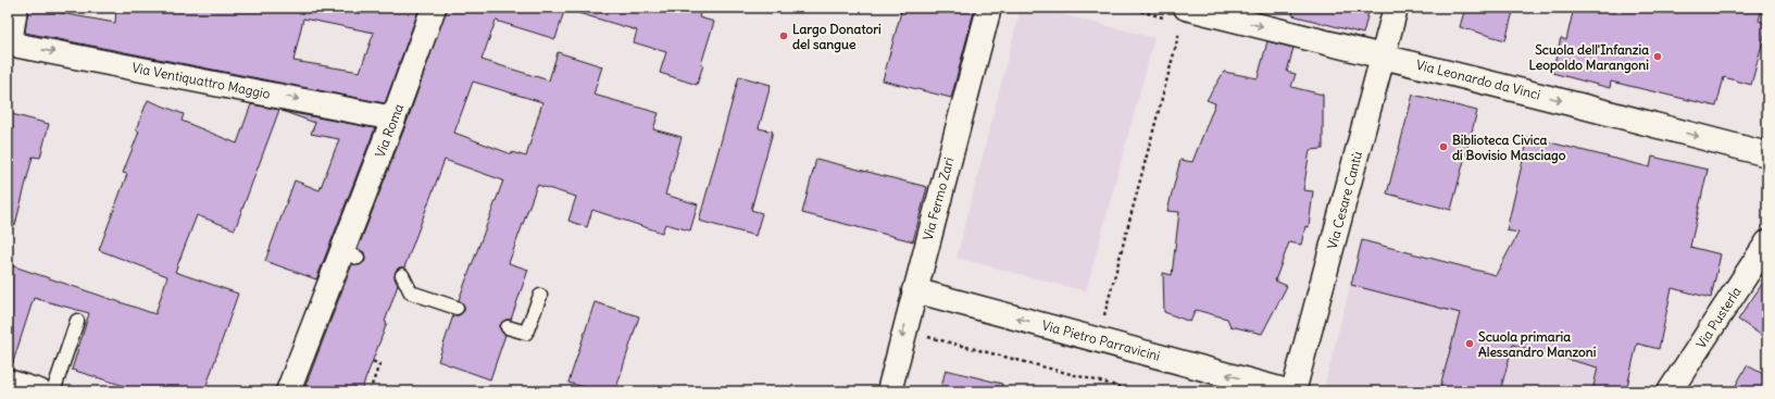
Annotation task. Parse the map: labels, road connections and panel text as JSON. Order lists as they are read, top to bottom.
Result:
{
  "streets": {
    "street": [
      "Via Leonardo da Vinci",
      "Via Ventiquattro Maggio",
      "Via Roma",
      "Via Fermo Zari",
      "Via Cesare Cantù",
      "Via Pusterla",
      "Via Pietro Parravicini"
    ]
  },
  "crossings": [
    ["Via Leonardo da Vinci", "Via Cesare Cantù"],
    ["Via Ventiquattro Maggio", "Via Roma"],
    ["Via Fermo Zari", "Via Pietro Parravicini"]
  ],
  "one_way": ["Via Leonardo da Vinci", "Via Ventiquattro Maggio", "Via Pietro Parravicini"],
  "places": [
    "Largo Donatori del sangue",
    "Scuola dell'Infanzia Leopoldo Marangoni",
    "Biblioteca Civica di Bovisio Masciago",
    "Scuola primaria Alessandro Manzoni"
  ]
}
